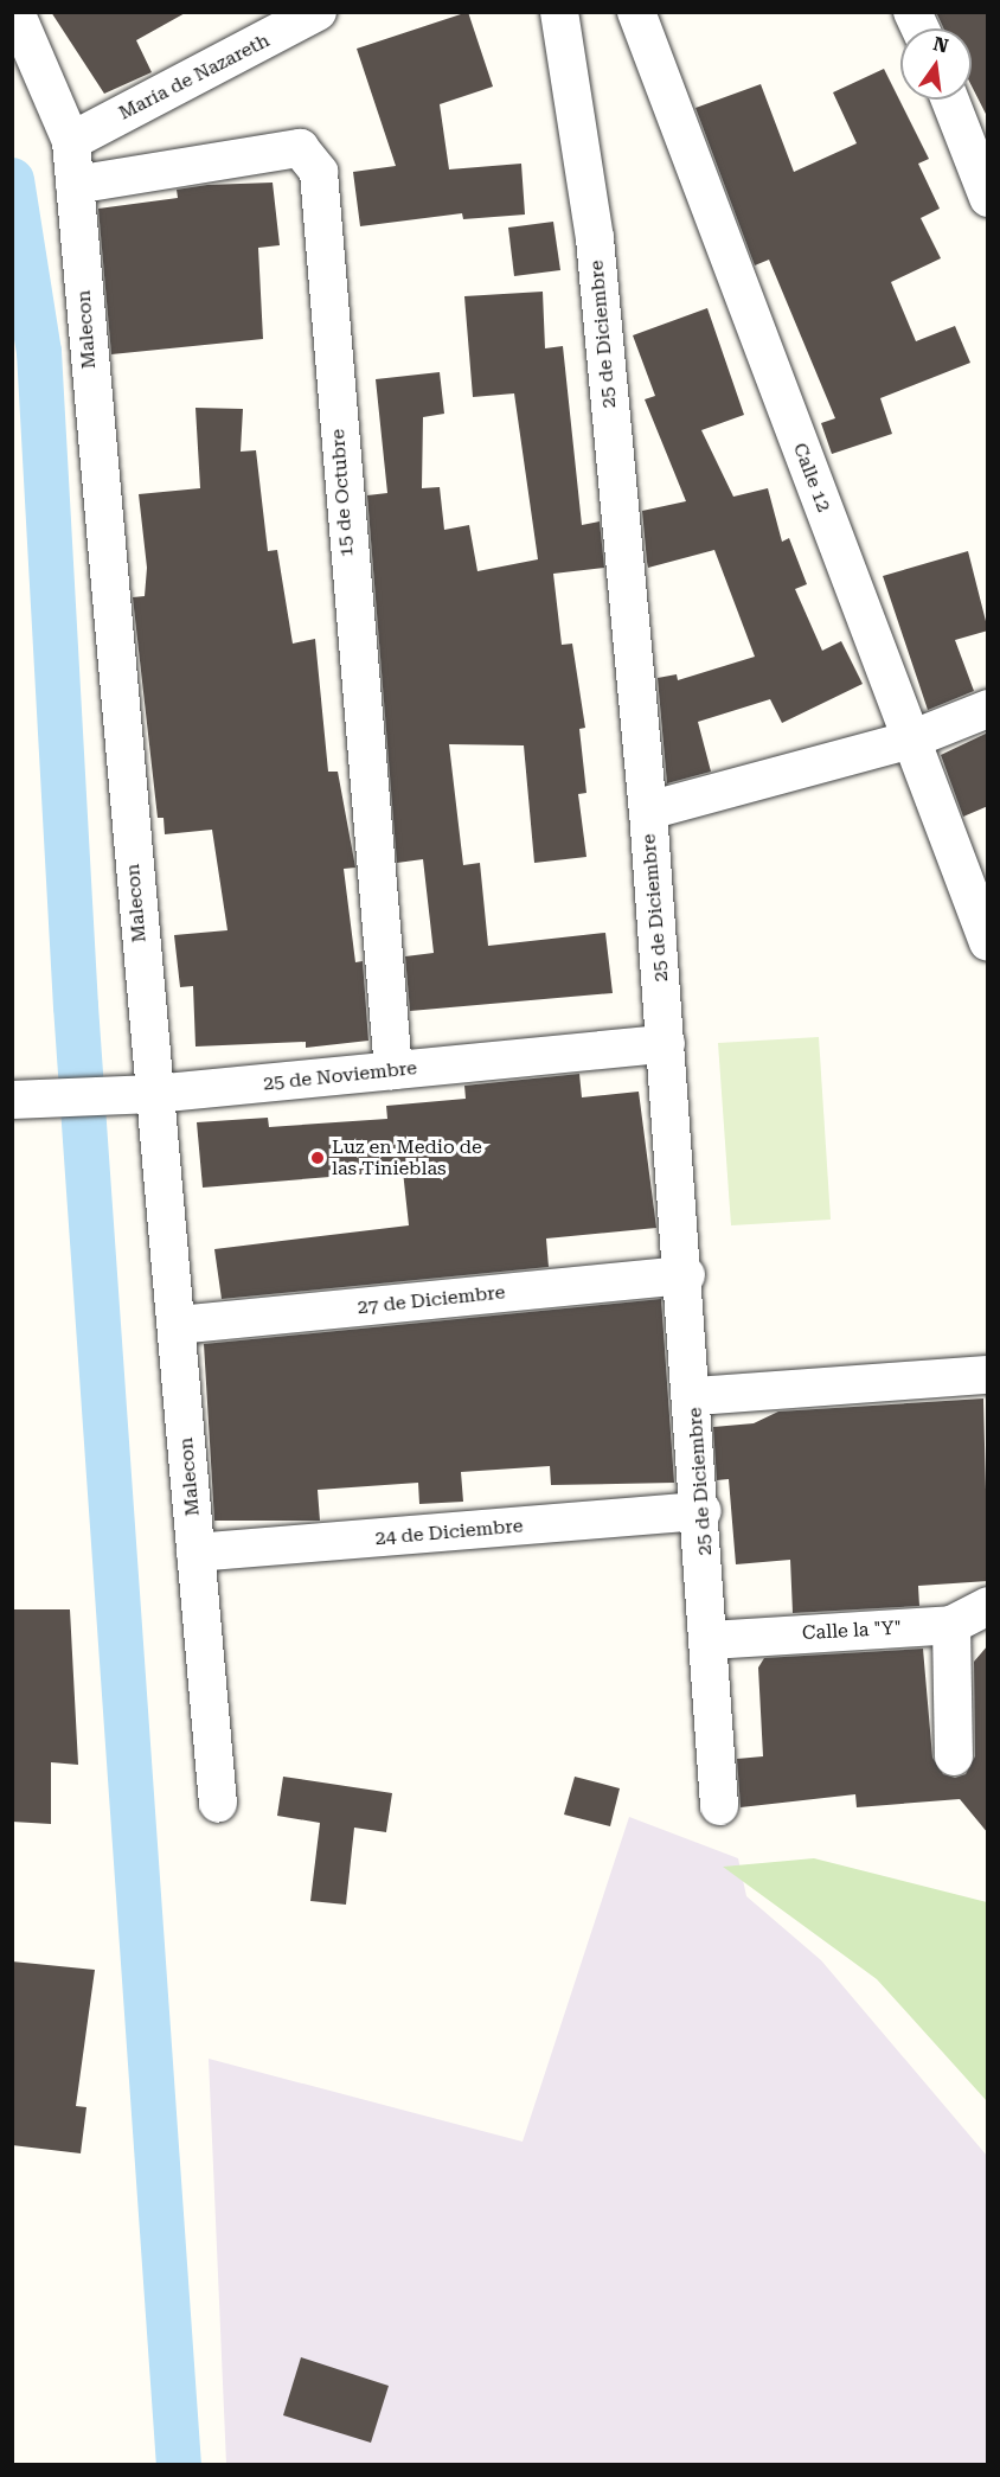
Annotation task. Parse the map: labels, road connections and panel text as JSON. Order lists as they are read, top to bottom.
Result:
{
  "streets": {
    "street": [
      "María de Nazareth",
      "Malecon",
      "25 de Diciembre",
      "Calle 12",
      "15 de Octubre",
      "25 de Noviembre",
      "27 de Diciembre",
      "24 de Diciembre",
      "Calle la \"Y\""
    ]
  },
  "crossings": [
    ["María de Nazareth", "Malecon"],
    ["Malecon", "15 de Octubre"],
    ["Malecon", "25 de Noviembre"],
    ["Malecon", "27 de Diciembre"],
    ["Malecon", "24 de Diciembre"],
    ["25 de Diciembre", "25 de Noviembre"],
    ["25 de Diciembre", "27 de Diciembre"],
    ["25 de Diciembre", "24 de Diciembre"],
    ["25 de Diciembre", "Calle la \"Y\""],
    ["15 de Octubre", "25 de Noviembre"]
  ],
  "places": ["Luz en Medio de las Tinieblas"],
  "north": "top"
}
